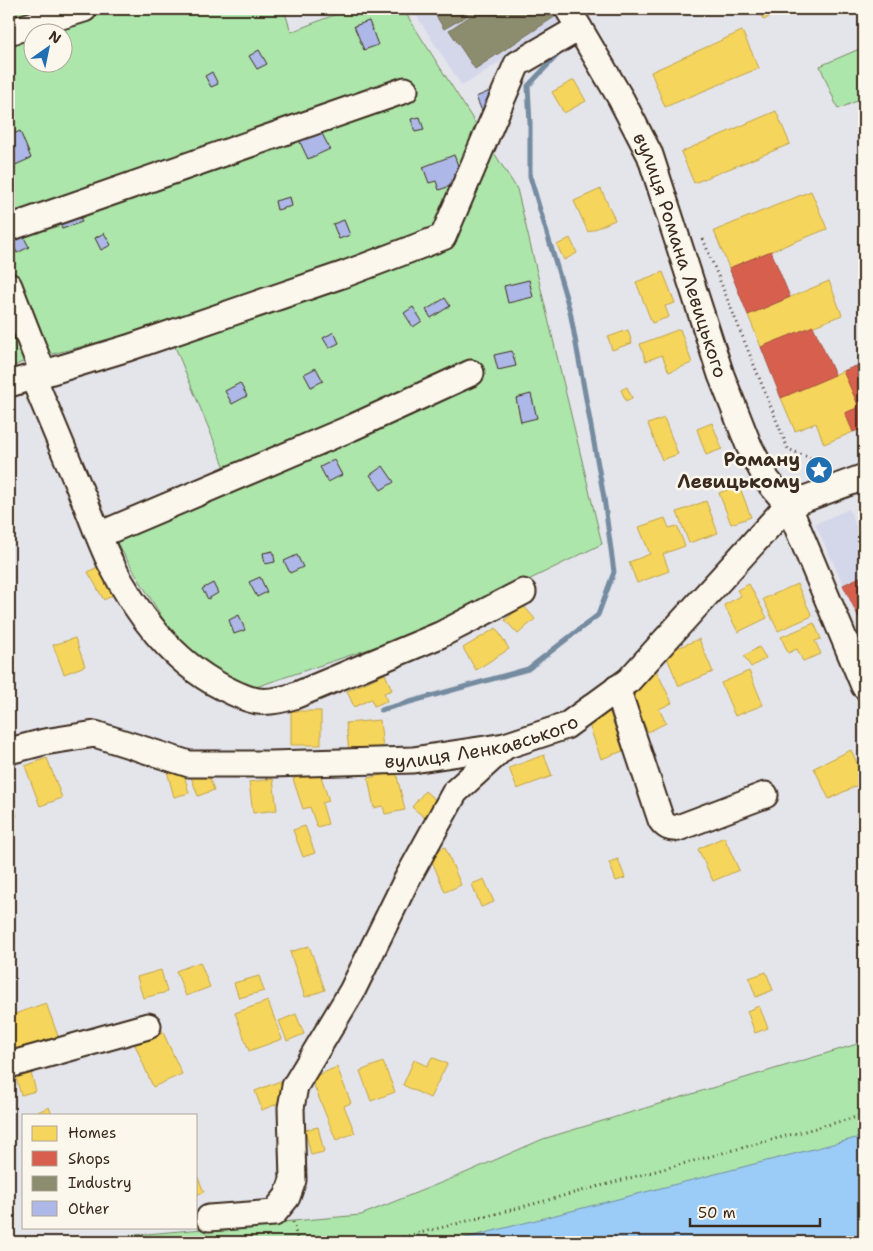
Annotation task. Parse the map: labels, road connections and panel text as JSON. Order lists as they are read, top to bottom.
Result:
{
  "streets": {
    "street": ["вулиця Романа Левицького", "вулиця Ленкавського"]
  },
  "crossings": [
    ["вулиця Романа Левицького", "вулиця Ленкавського"]
  ],
  "places": {
    "place": ["Роману Левицькому"]
  },
  "legend": [
    "Homes",
    "Shops",
    "Industry",
    "Other"
  ],
  "scale_bar": "50 m",
  "north": "top right"
}
